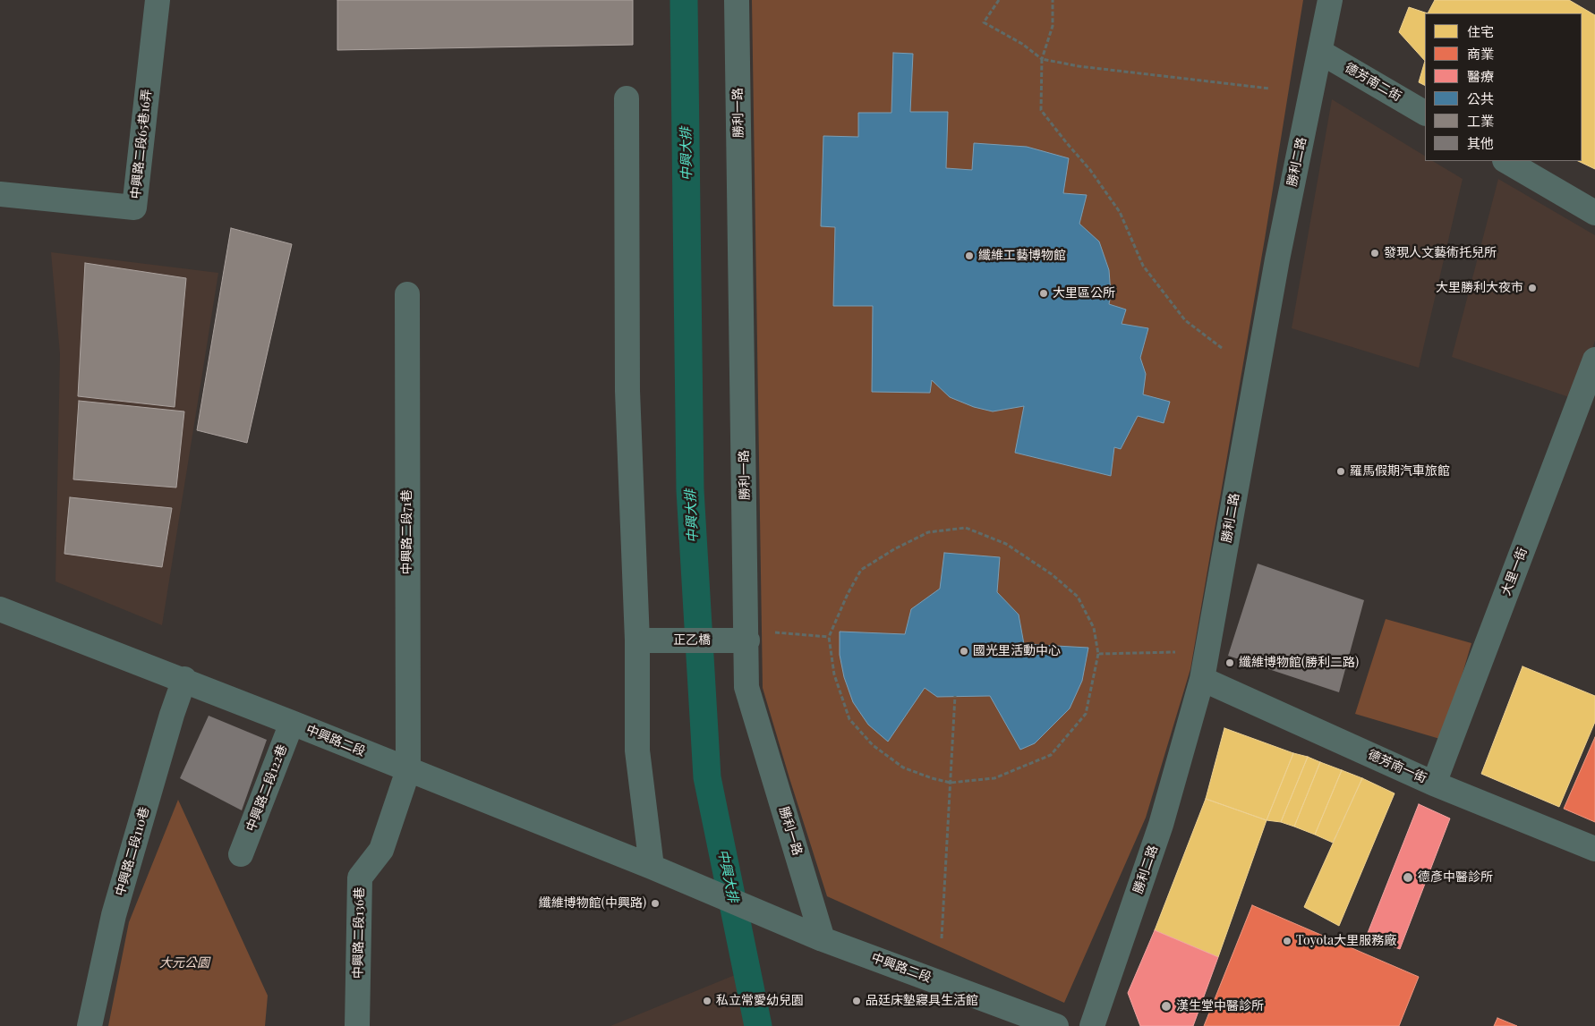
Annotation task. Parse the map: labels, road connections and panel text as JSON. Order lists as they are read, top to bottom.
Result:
{
  "streets": {
    "street": [
      "德芳南二街",
      "勝利一路",
      "中興路二段65巷16弄",
      "勝利二路",
      "中興路二段71巷",
      "大里一街",
      "正乙橋",
      "中興路二段",
      "德芳南一街",
      "中興路二段122巷",
      "中興路二段110巷",
      "中興路二段136巷"
    ]
  },
  "crossings": [
    ["德芳南二街", "勝利二路"],
    ["勝利一路", "正乙橋"],
    ["勝利一路", "中興路二段"],
    ["勝利二路", "德芳南一街"],
    ["中興路二段71巷", "中興路二段"],
    ["中興路二段71巷", "中興路二段136巷"],
    ["大里一街", "德芳南一街"],
    ["中興路二段", "中興路二段122巷"],
    ["中興路二段", "中興路二段110巷"],
    ["中興路二段", "中興路二段136巷"]
  ],
  "water": ["中興大排"],
  "parks": ["大元公園"],
  "places": [
    "發現人文藝術托兒所",
    "纖維工藝博物館",
    "大里勝利大夜市",
    "大里區公所",
    "羅馬假期汽車旅館",
    "國光里活動中心",
    "纖維博物館(勝利二路)",
    "德彥中醫診所",
    "纖維博物館(中興路)",
    "Toyota大里服務廠",
    "私立常愛幼兒園",
    "品廷床墊寢具生活館",
    "漢生堂中醫診所"
  ],
  "legend": [
    "住宅",
    "商業",
    "醫療",
    "公共",
    "工業",
    "其他"
  ]
}
